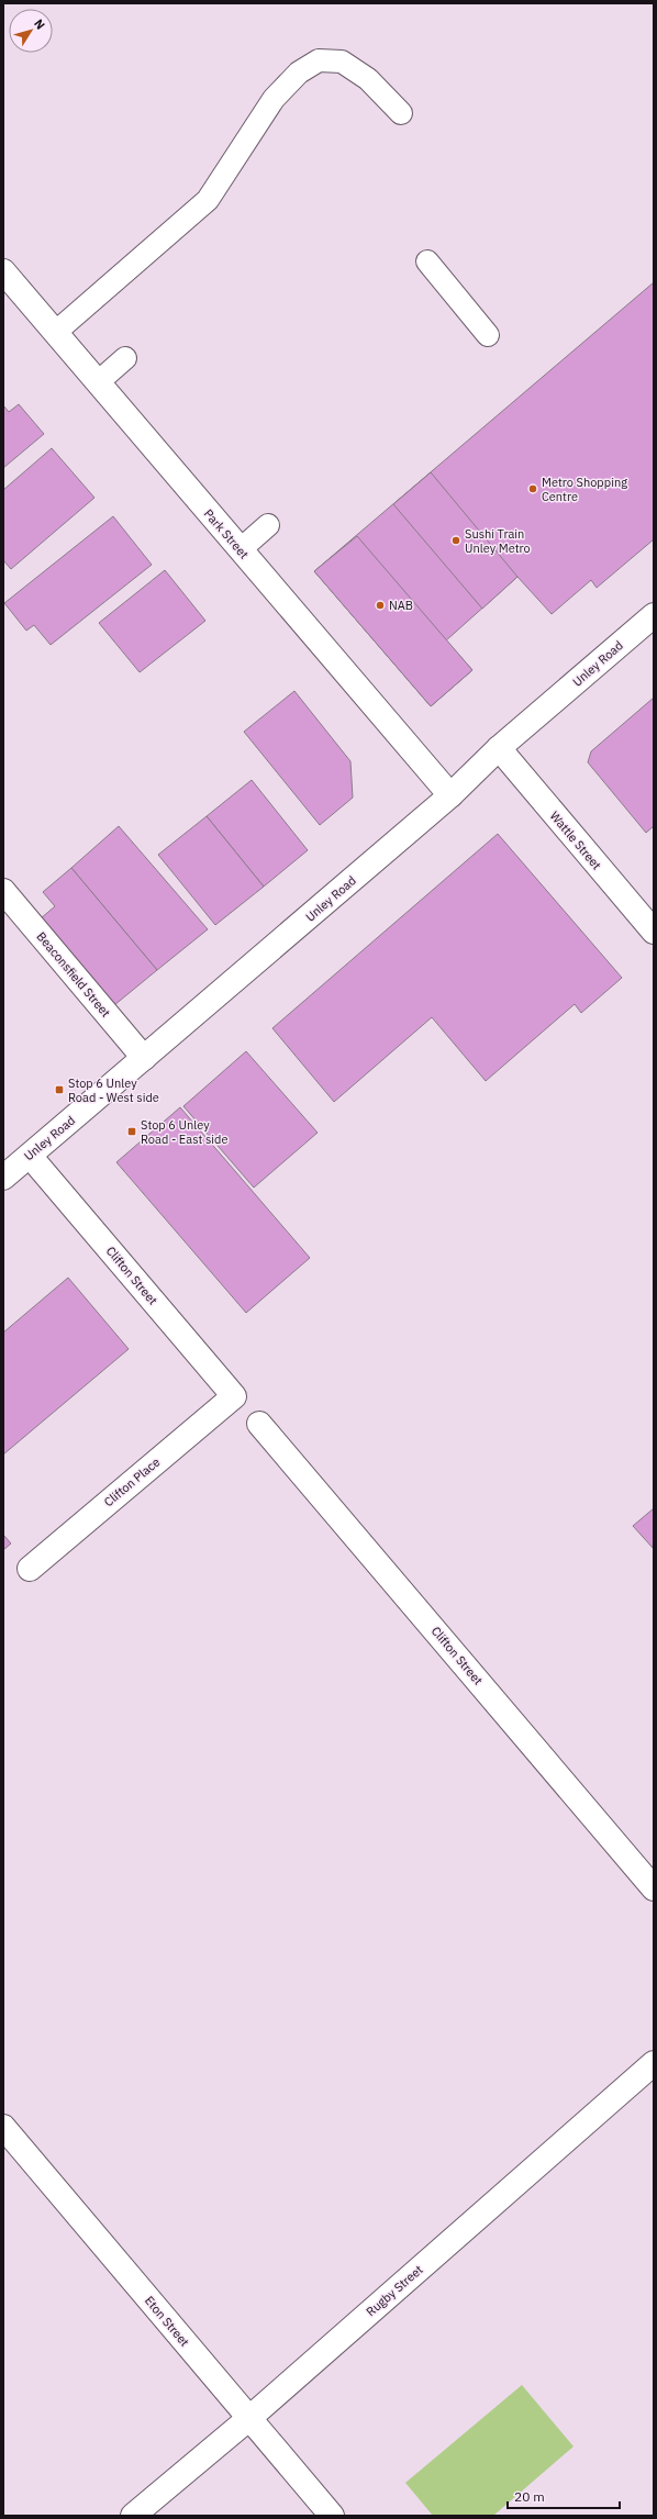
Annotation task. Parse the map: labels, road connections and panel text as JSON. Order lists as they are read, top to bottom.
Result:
{
  "streets": {
    "street": [
      "Park Street",
      "Unley Road",
      "Wattle Street",
      "Beaconsfield Street",
      "Clifton Street",
      "Clifton Place",
      "Rugby Street",
      "Eton Street"
    ]
  },
  "crossings": [
    ["Park Street", "Unley Road"],
    ["Unley Road", "Wattle Street"],
    ["Unley Road", "Beaconsfield Street"],
    ["Unley Road", "Clifton Street"],
    ["Clifton Street", "Clifton Place"],
    ["Rugby Street", "Eton Street"]
  ],
  "places": {
    "other": ["Metro Shopping Centre", "Sushi Train Unley Metro", "NAB"],
    "transit": ["Stop 6 Unley Road - West side", "Stop 6 Unley Road - East side"]
  },
  "scale_bar": "20 m",
  "north": "top right"
}
